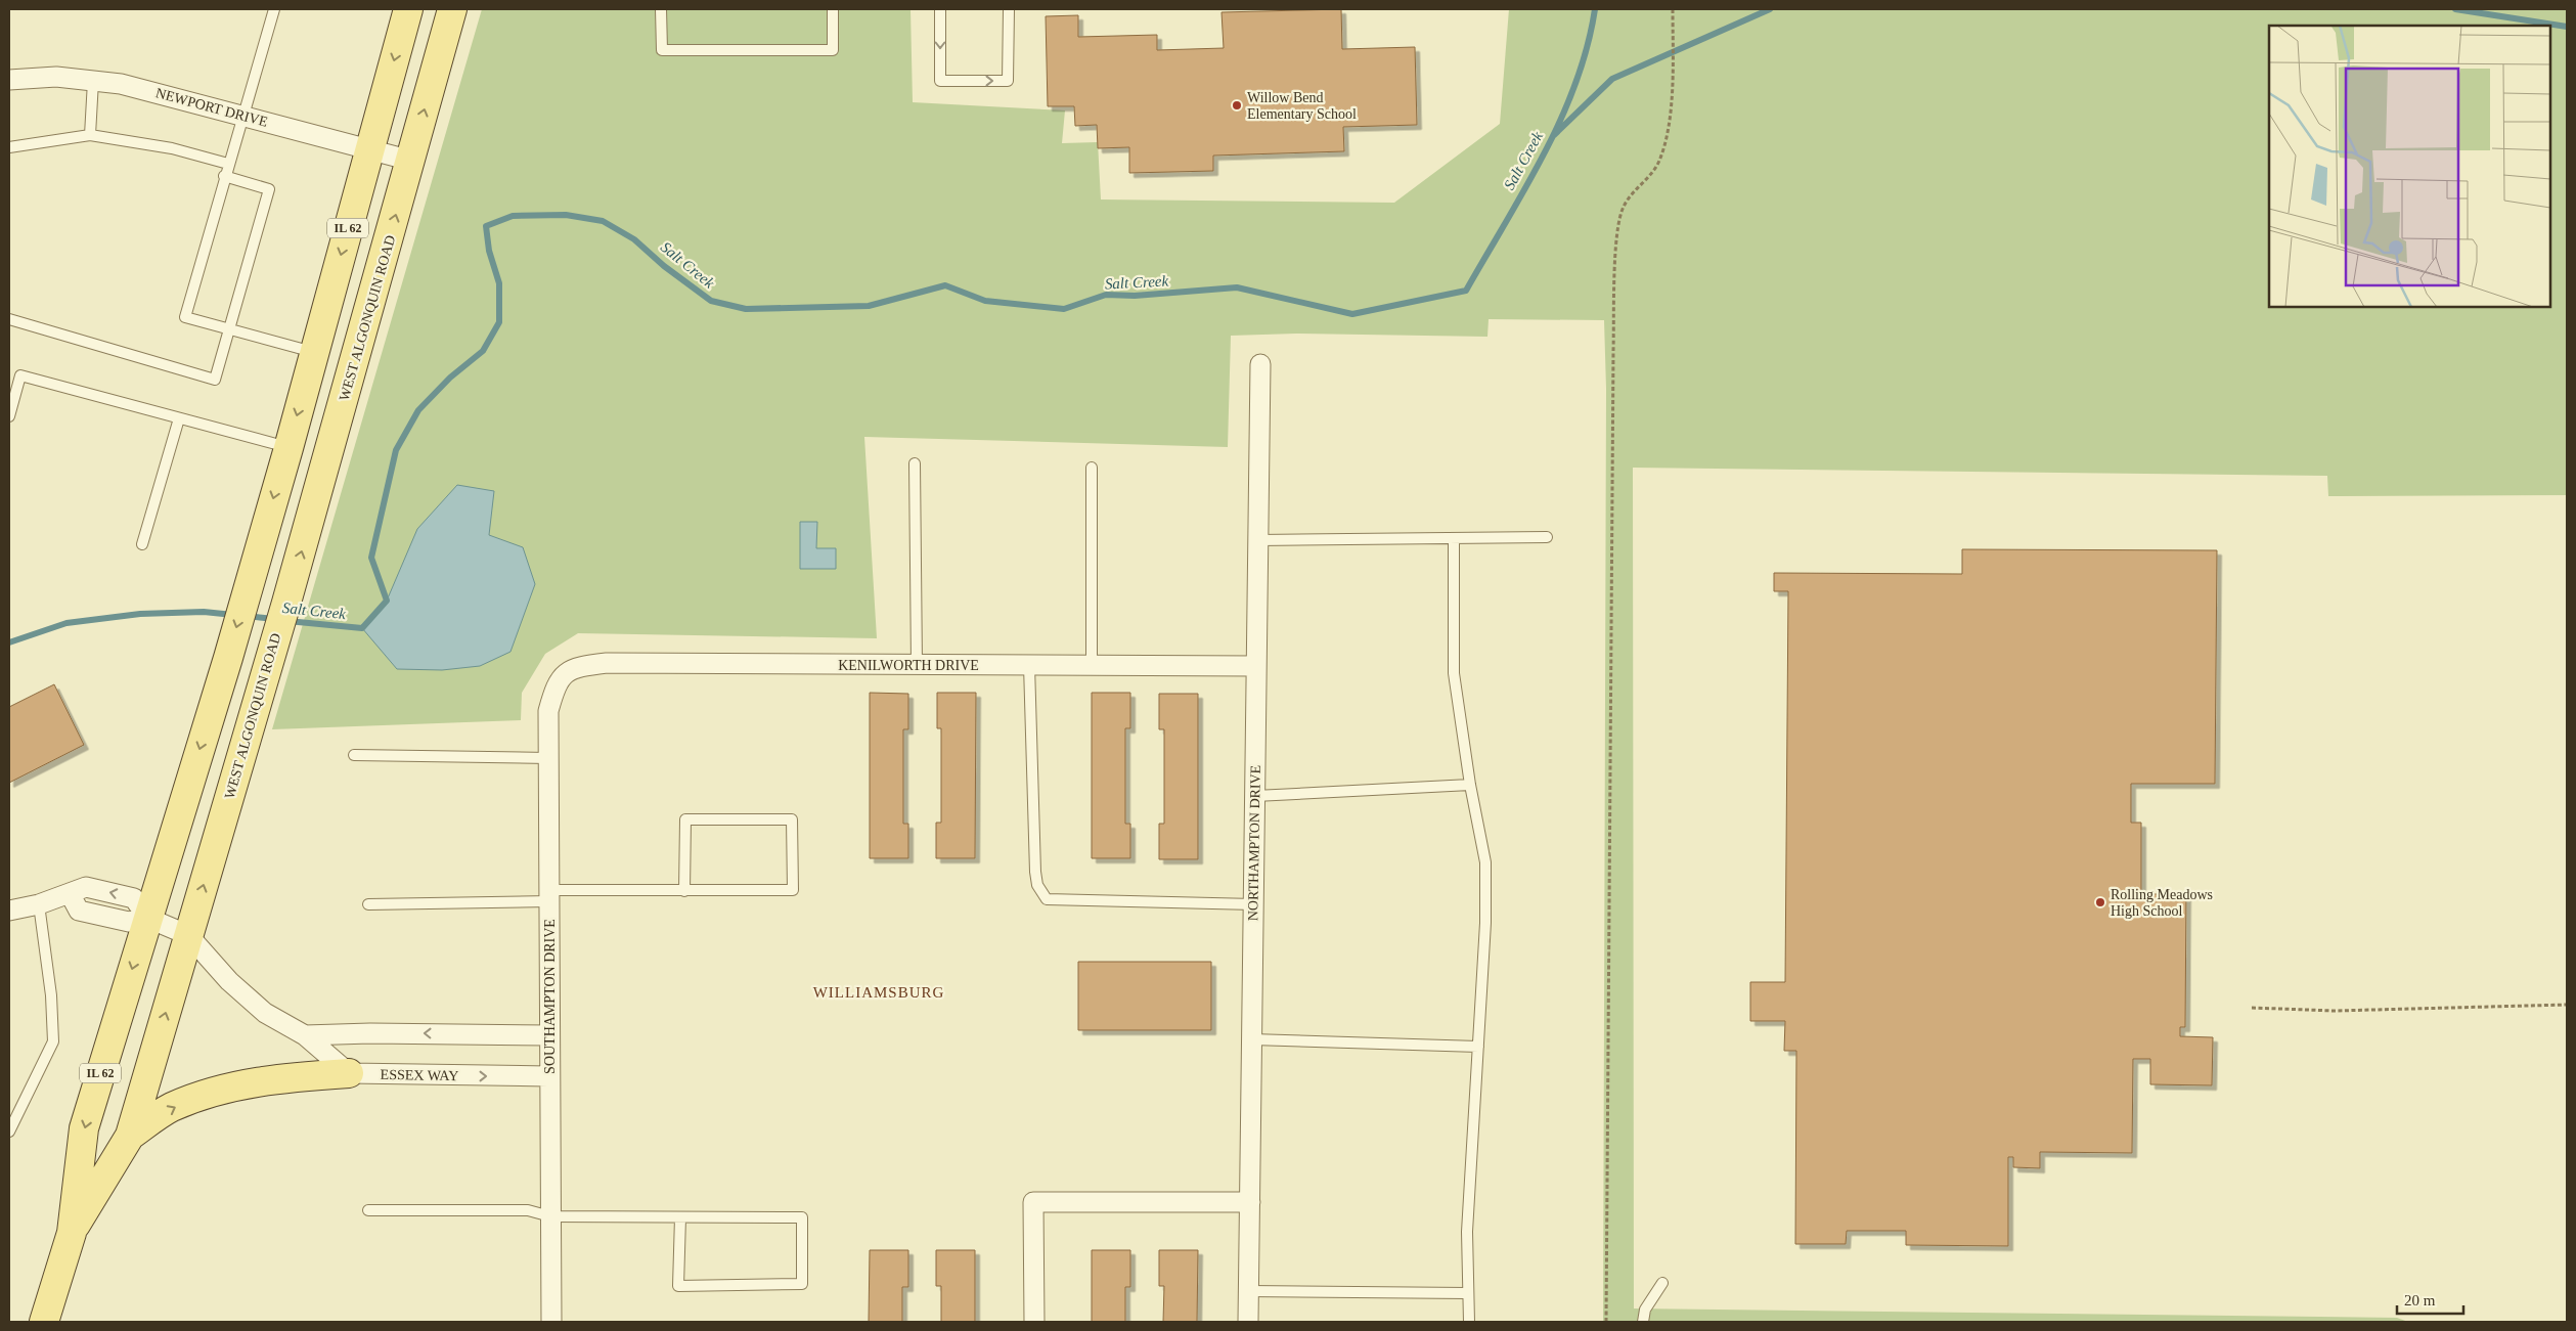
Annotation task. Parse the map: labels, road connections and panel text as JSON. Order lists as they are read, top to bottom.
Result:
{
  "streets": {
    "main road": ["IL 62", "WEST ALGONQUIN ROAD"],
    "street": [
      "NEWPORT DRIVE",
      "KENILWORTH DRIVE",
      "NORTHAMPTON DRIVE",
      "SOUTHAMPTON DRIVE",
      "ESSEX WAY"
    ]
  },
  "crossings": [
    ["NEWPORT DRIVE", "WEST ALGONQUIN ROAD"],
    ["KENILWORTH DRIVE", "NORTHAMPTON DRIVE"],
    ["KENILWORTH DRIVE", "SOUTHAMPTON DRIVE"],
    ["SOUTHAMPTON DRIVE", "ESSEX WAY"]
  ],
  "districts": ["WILLIAMSBURG"],
  "water": ["Salt Creek"],
  "places": ["Willow Bend Elementary School", "Rolling Meadows High School"],
  "scale_bar": "20 m"
}
